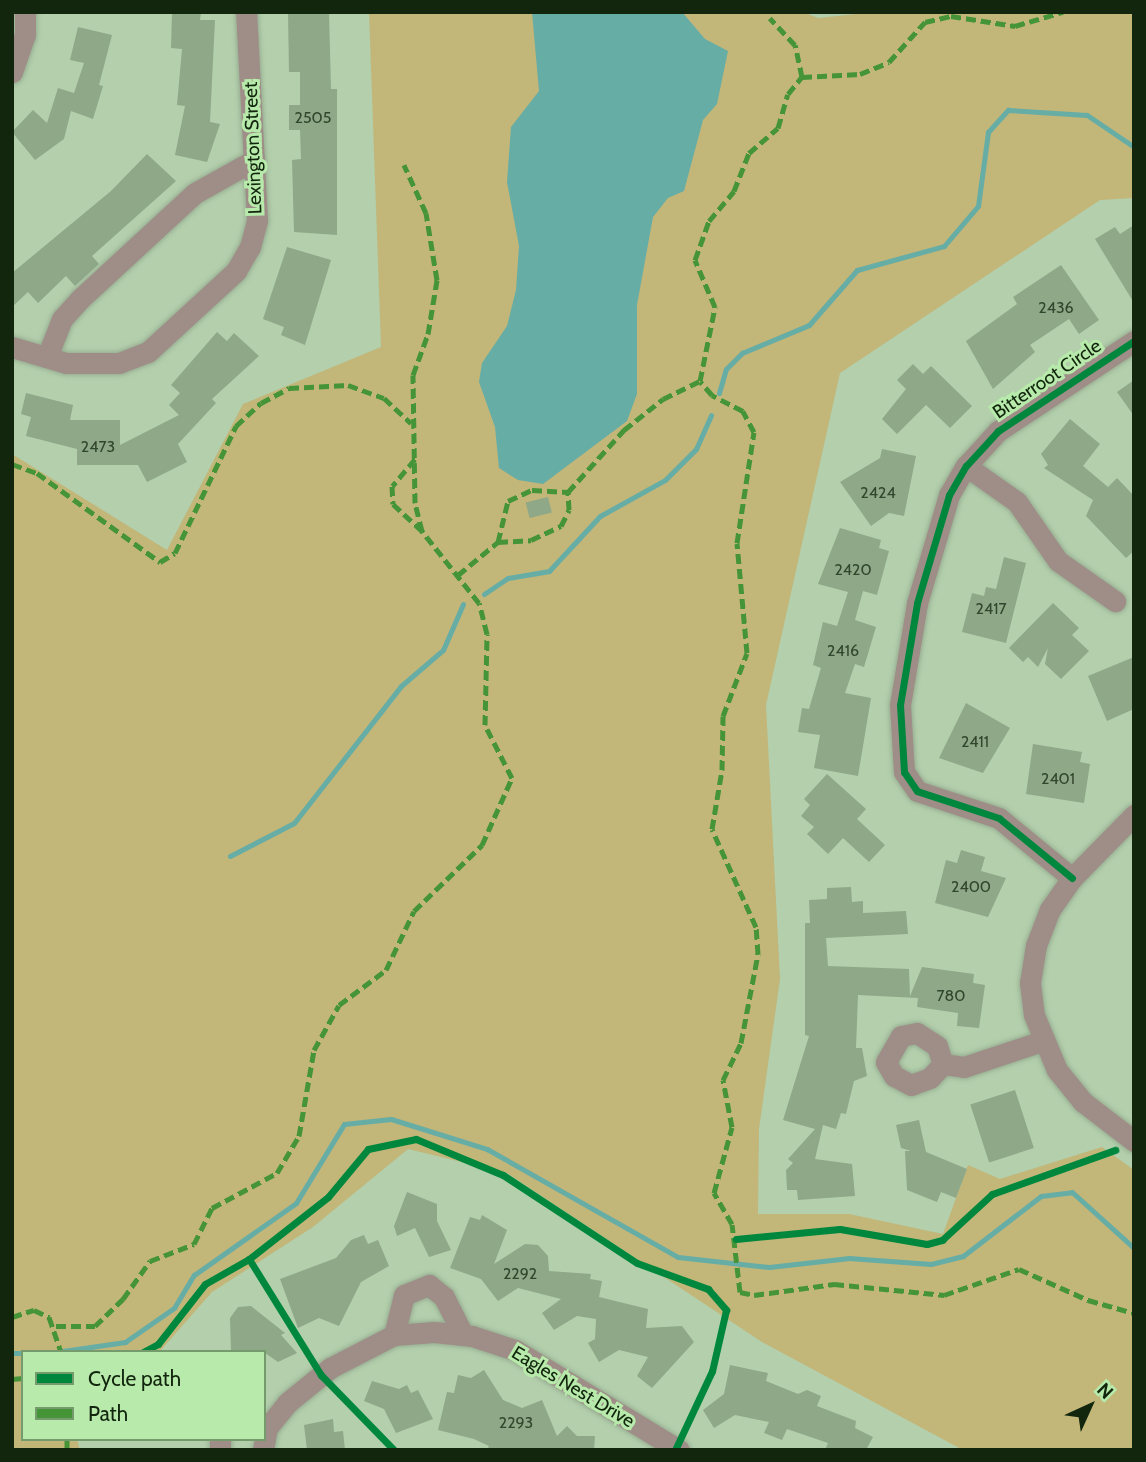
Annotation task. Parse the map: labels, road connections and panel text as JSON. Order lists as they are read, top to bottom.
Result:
{
  "streets": {
    "street": ["Lexington Street", "Bitterroot Circle", "Eagles Nest Drive"]
  },
  "house_numbers": [
    "2505",
    "2436",
    "2473",
    "2424",
    "2420",
    "2417",
    "2416",
    "2411",
    "2401",
    "2400",
    "780",
    "2292",
    "2293"
  ],
  "legend": ["Cycle path", "Path"],
  "north": "top right"
}
